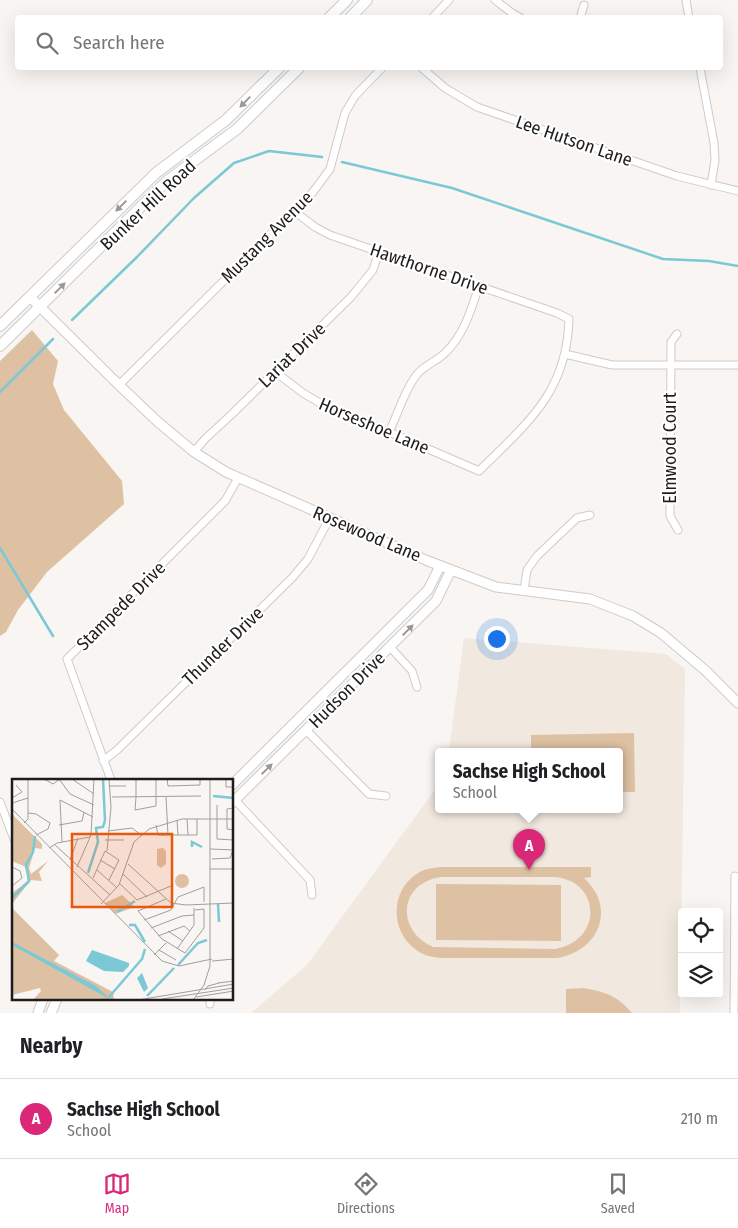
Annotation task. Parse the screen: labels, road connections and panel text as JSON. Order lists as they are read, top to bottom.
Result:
{
  "streets": {
    "main road": ["Bunker Hill Road"],
    "street": [
      "Lee Hutson Lane",
      "Mustang Avenue",
      "Hawthorne Drive",
      "Lariat Drive",
      "Horseshoe Lane",
      "Elmwood Court",
      "Rosewood Lane",
      "Stampede Drive",
      "Thunder Drive",
      "Hudson Drive"
    ]
  },
  "crossings": [
    ["Bunker Hill Road", "Rosewood Lane"],
    ["Mustang Avenue", "Hawthorne Drive"],
    ["Mustang Avenue", "Rosewood Lane"],
    ["Hawthorne Drive", "Lariat Drive"],
    ["Hawthorne Drive", "Horseshoe Lane"],
    ["Lariat Drive", "Horseshoe Lane"],
    ["Lariat Drive", "Rosewood Lane"],
    ["Rosewood Lane", "Stampede Drive"],
    ["Rosewood Lane", "Thunder Drive"],
    ["Rosewood Lane", "Hudson Drive"],
    ["Stampede Drive", "Thunder Drive"]
  ],
  "page": {
    "search": "Search here",
    "popup": ["Sachse High School", "School"],
    "pins": "A",
    "heading": "Nearby",
    "list": [
      {
        "mark": "A",
        "name": "Sachse High School",
        "note": "School",
        "value": "210 m"
      }
    ],
    "nav": ["Map", "Directions", "Saved"]
  }
}
